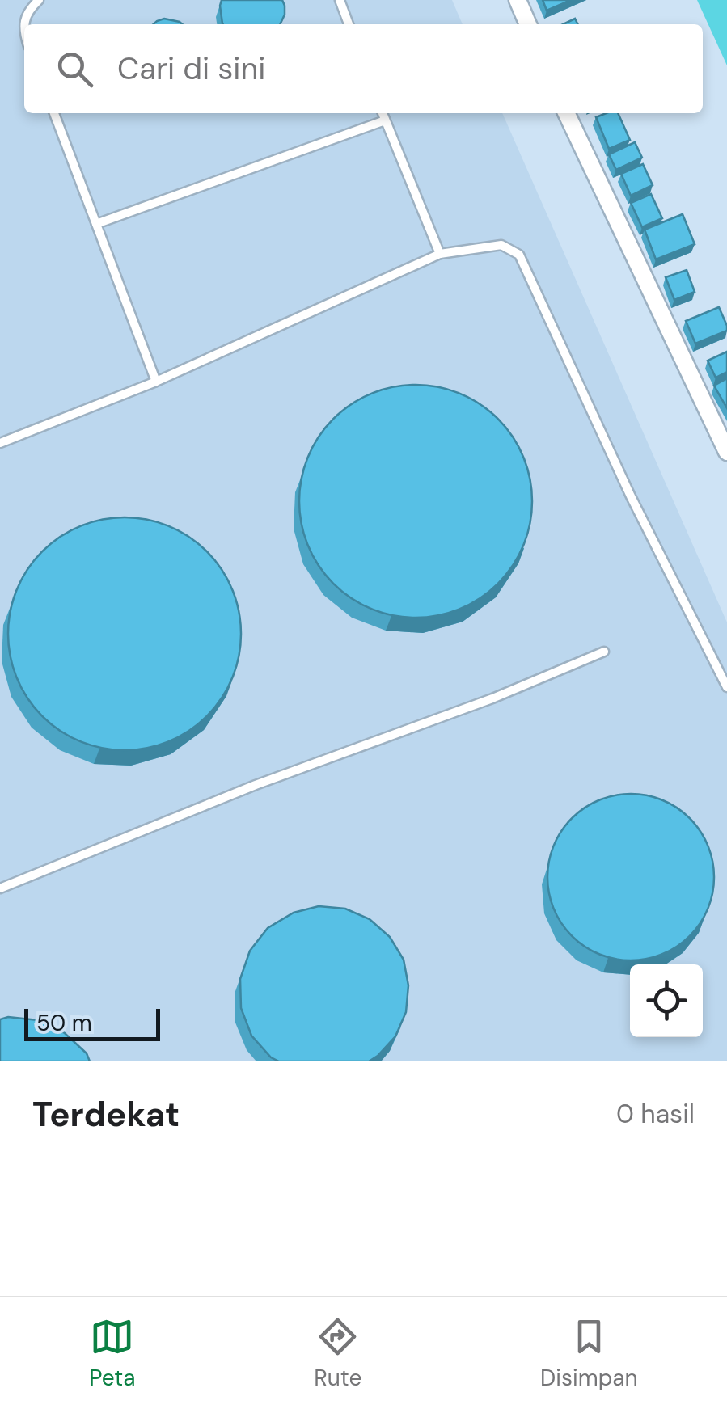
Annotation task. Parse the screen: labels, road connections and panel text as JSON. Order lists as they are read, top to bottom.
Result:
{
  "scale_bar": "50 m",
  "page": {
    "search": "Cari di sini",
    "scale": "50 m",
    "heading": ["Terdekat", "0 hasil"],
    "nav": ["Peta", "Rute", "Disimpan"]
  }
}
